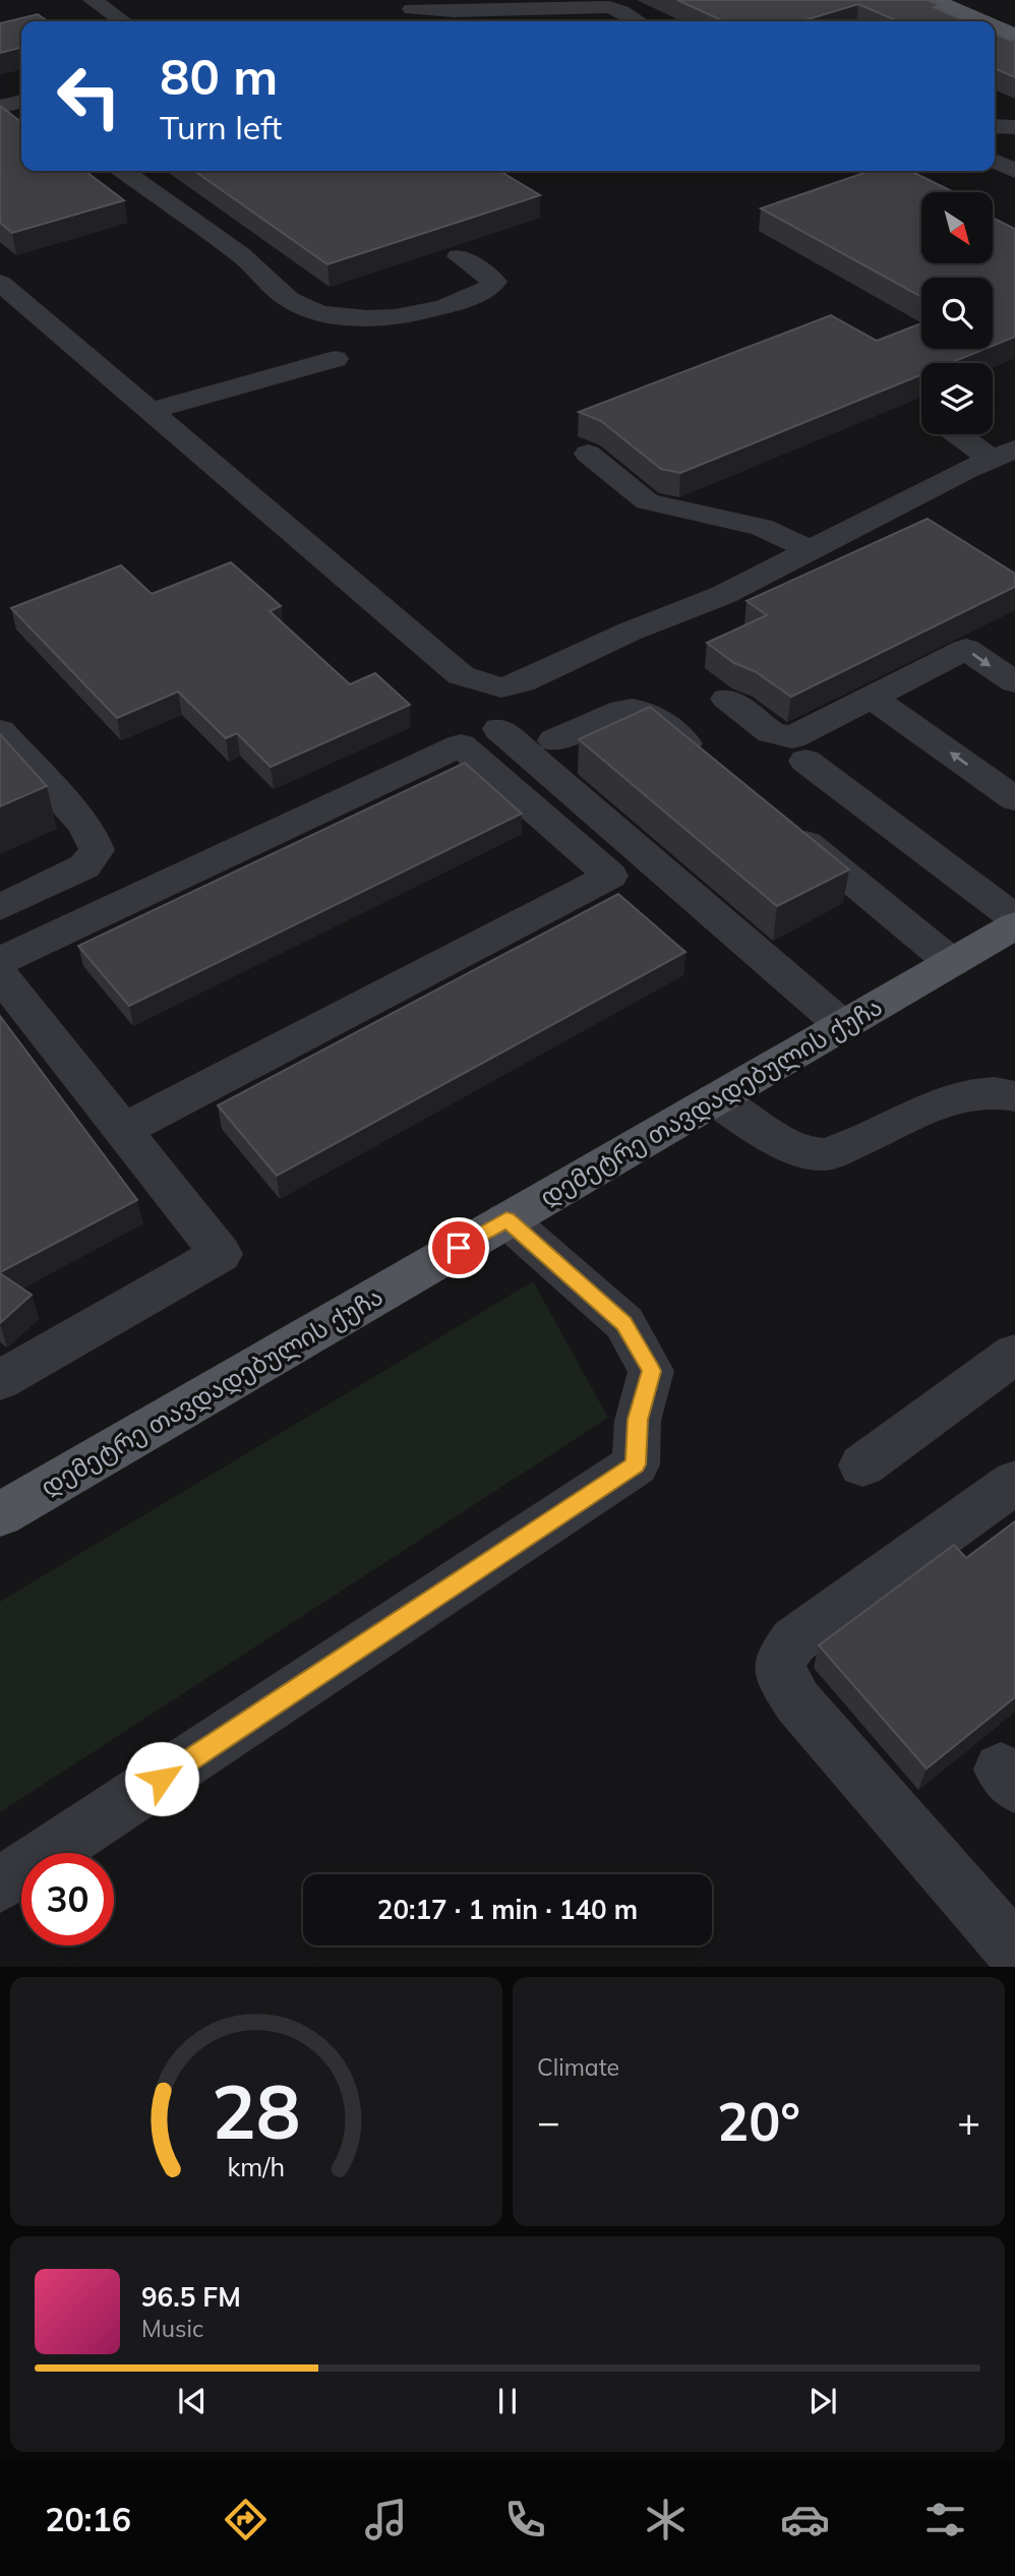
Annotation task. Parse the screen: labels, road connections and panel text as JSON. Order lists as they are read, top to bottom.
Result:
{
  "streets": {
    "main road": ["დემეტრე თავდადებულის ქუჩა"]
  },
  "north": "bottom right",
  "page": {
    "turn": ["80 m", "Turn left"],
    "limit": "30",
    "trip": "20:17 · 1 min · 140 m",
    "tile": "Climate",
    "heat": ["−", "20°", "+"],
    "song": ["96.5 FM", "Music"],
    "tabs": "20:16",
    "gauge": ["28", "km/h"]
  }
}
